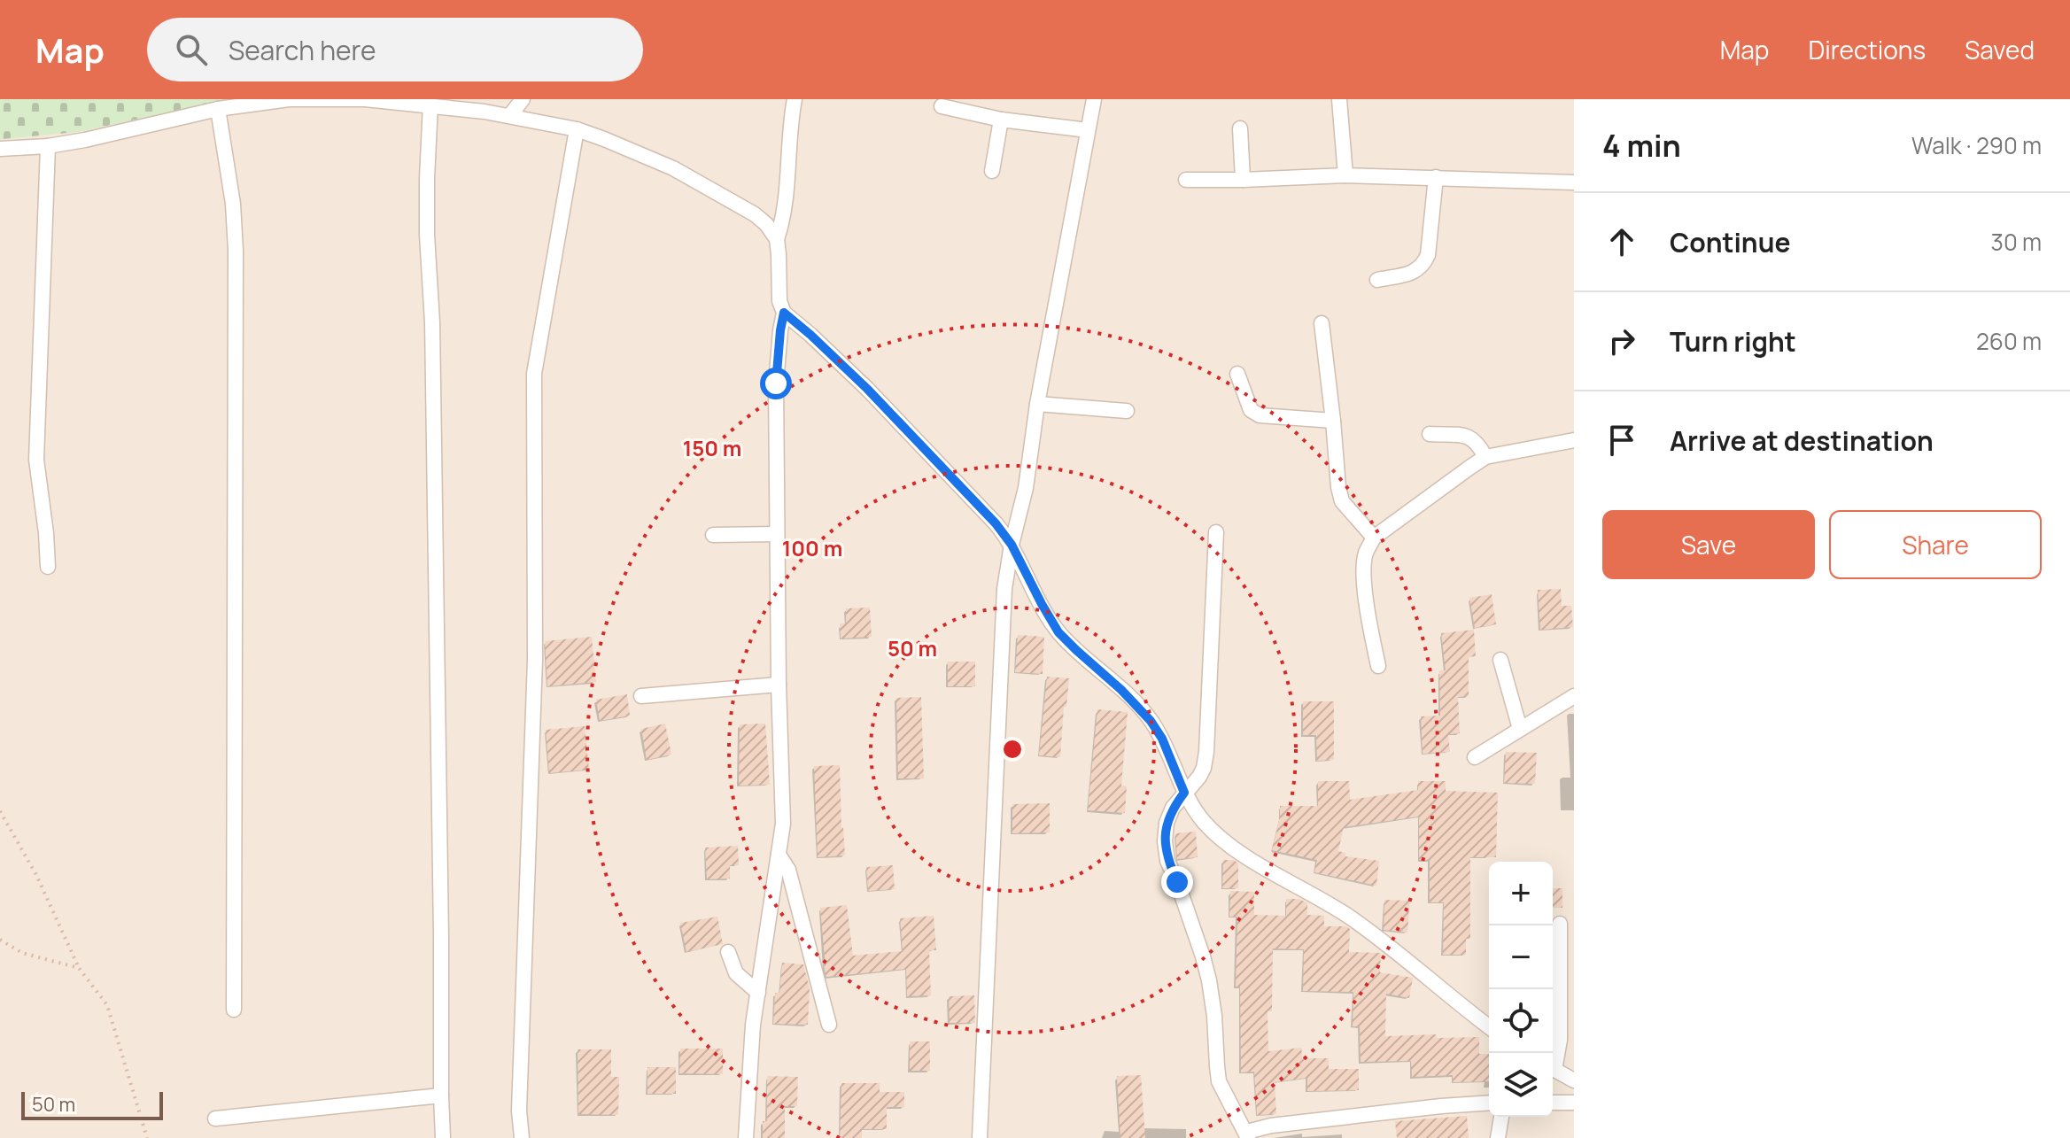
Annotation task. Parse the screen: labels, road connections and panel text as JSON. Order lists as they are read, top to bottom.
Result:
{
  "scale_bar": "50 m",
  "page": {
    "header": "Map",
    "search": "Search here",
    "nav": ["Map", "Directions", "Saved"],
    "heading": ["4 min", "Walk · 290 m"],
    "list": [
      ["Continue", "30 m"],
      ["Turn right", "260 m"],
      "Arrive at destination"
    ],
    "buttons": ["Save", "Share"],
    "map_buttons": ["+", "−"],
    "scale": "50 m"
  },
  "rings": ["150 m", "100 m", "50 m"]
}
